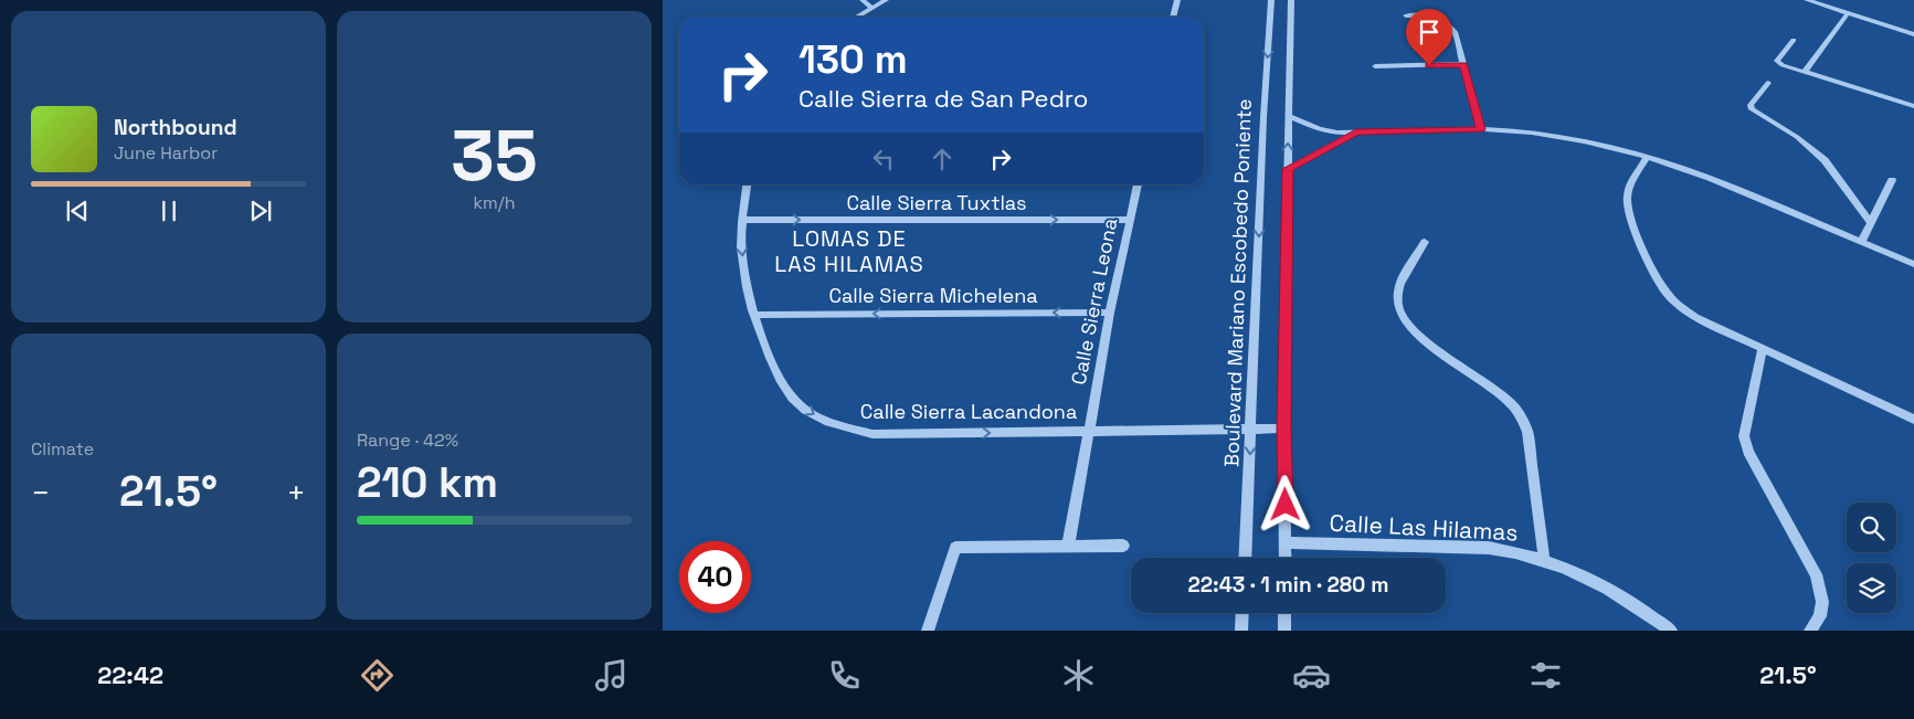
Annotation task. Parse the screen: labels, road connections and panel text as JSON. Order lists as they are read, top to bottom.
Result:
{
  "streets": {
    "street": [
      "Calle Sierra Tuxtlas",
      "Boulevard Mariano Escobedo Poniente",
      "Calle Sierra Michelena",
      "Calle Sierra Leona",
      "Calle Sierra Lacandona",
      "Calle Las Hilamas"
    ]
  },
  "crossings": [
    ["Calle Sierra Tuxtlas", "Calle Sierra Leona"],
    ["Calle Sierra Tuxtlas", "Calle Sierra Lacandona"],
    ["Boulevard Mariano Escobedo Poniente", "Calle Sierra Lacandona"],
    ["Calle Sierra Michelena", "Calle Sierra Leona"],
    ["Calle Sierra Michelena", "Calle Sierra Lacandona"],
    ["Calle Sierra Leona", "Calle Sierra Lacandona"]
  ],
  "one_way": ["Calle Sierra Tuxtlas", "Calle Sierra Michelena", "Calle Sierra Lacandona"],
  "districts": ["LOMAS DE LAS HILAMAS"],
  "page": {
    "tile": [
      ["35", "km/h"],
      "Climate",
      ["Range · 42%", "210 km"]
    ],
    "turn": ["130 m", "Calle Sierra de San Pedro"],
    "song": ["Northbound", "June Harbor"],
    "heat": ["−", "21.5°", "+"],
    "limit": "40",
    "trip": "22:43 · 1 min · 280 m",
    "tabs": ["22:42", "21.5°"]
  }
}
